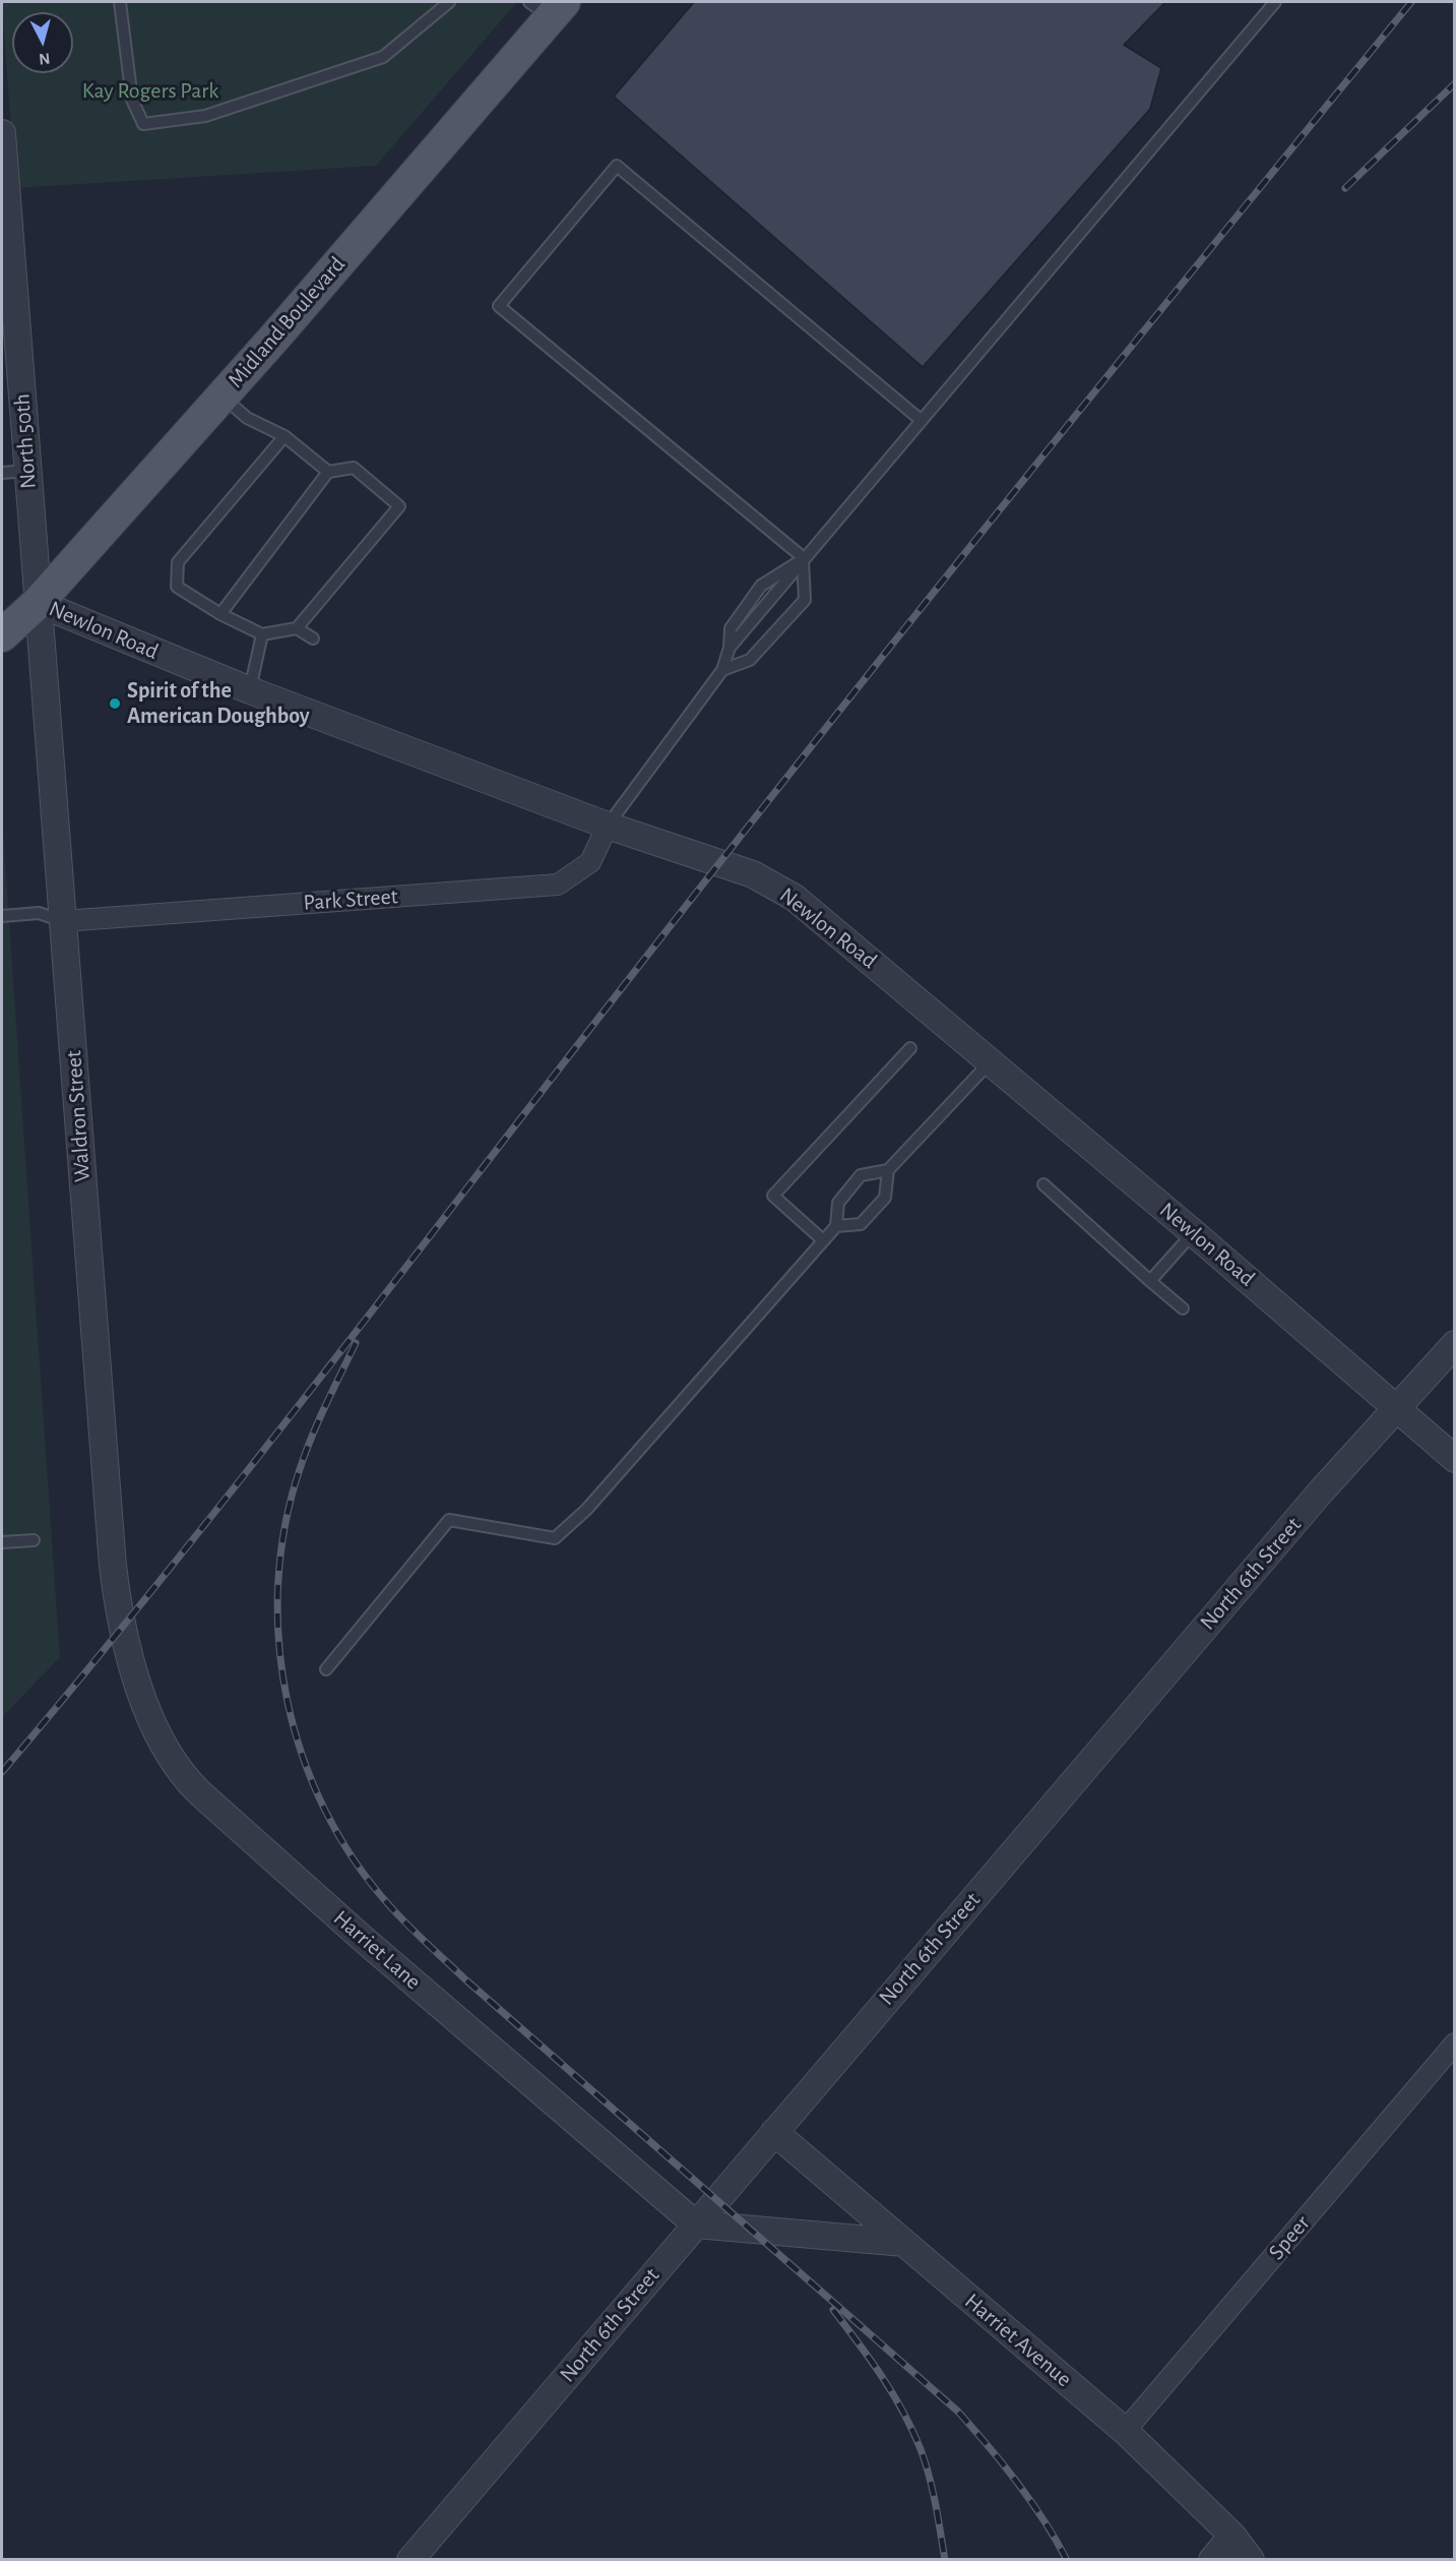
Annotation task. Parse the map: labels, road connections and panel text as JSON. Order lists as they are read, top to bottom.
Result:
{
  "streets": {
    "main road": ["Midland Boulevard"],
    "street": [
      "North 50th",
      "Newlon Road",
      "Park Street",
      "Waldron Street",
      "North 6th Street",
      "Harriet Lane",
      "Speer",
      "Harriet Avenue"
    ]
  },
  "crossings": [
    ["Midland Boulevard", "North 50th"],
    ["Midland Boulevard", "Newlon Road"],
    ["Midland Boulevard", "Waldron Street"],
    ["North 50th", "Newlon Road"],
    ["North 50th", "Waldron Street"],
    ["Newlon Road", "Park Street"],
    ["Newlon Road", "Waldron Street"],
    ["Newlon Road", "North 6th Street"],
    ["Park Street", "Waldron Street"],
    ["Waldron Street", "Harriet Lane"],
    ["North 6th Street", "Harriet Lane"],
    ["North 6th Street", "Harriet Avenue"],
    ["Speer", "Harriet Avenue"]
  ],
  "parks": ["Kay Rogers Park"],
  "places": ["Spirit of the American Doughboy"],
  "north": "bottom"
}
